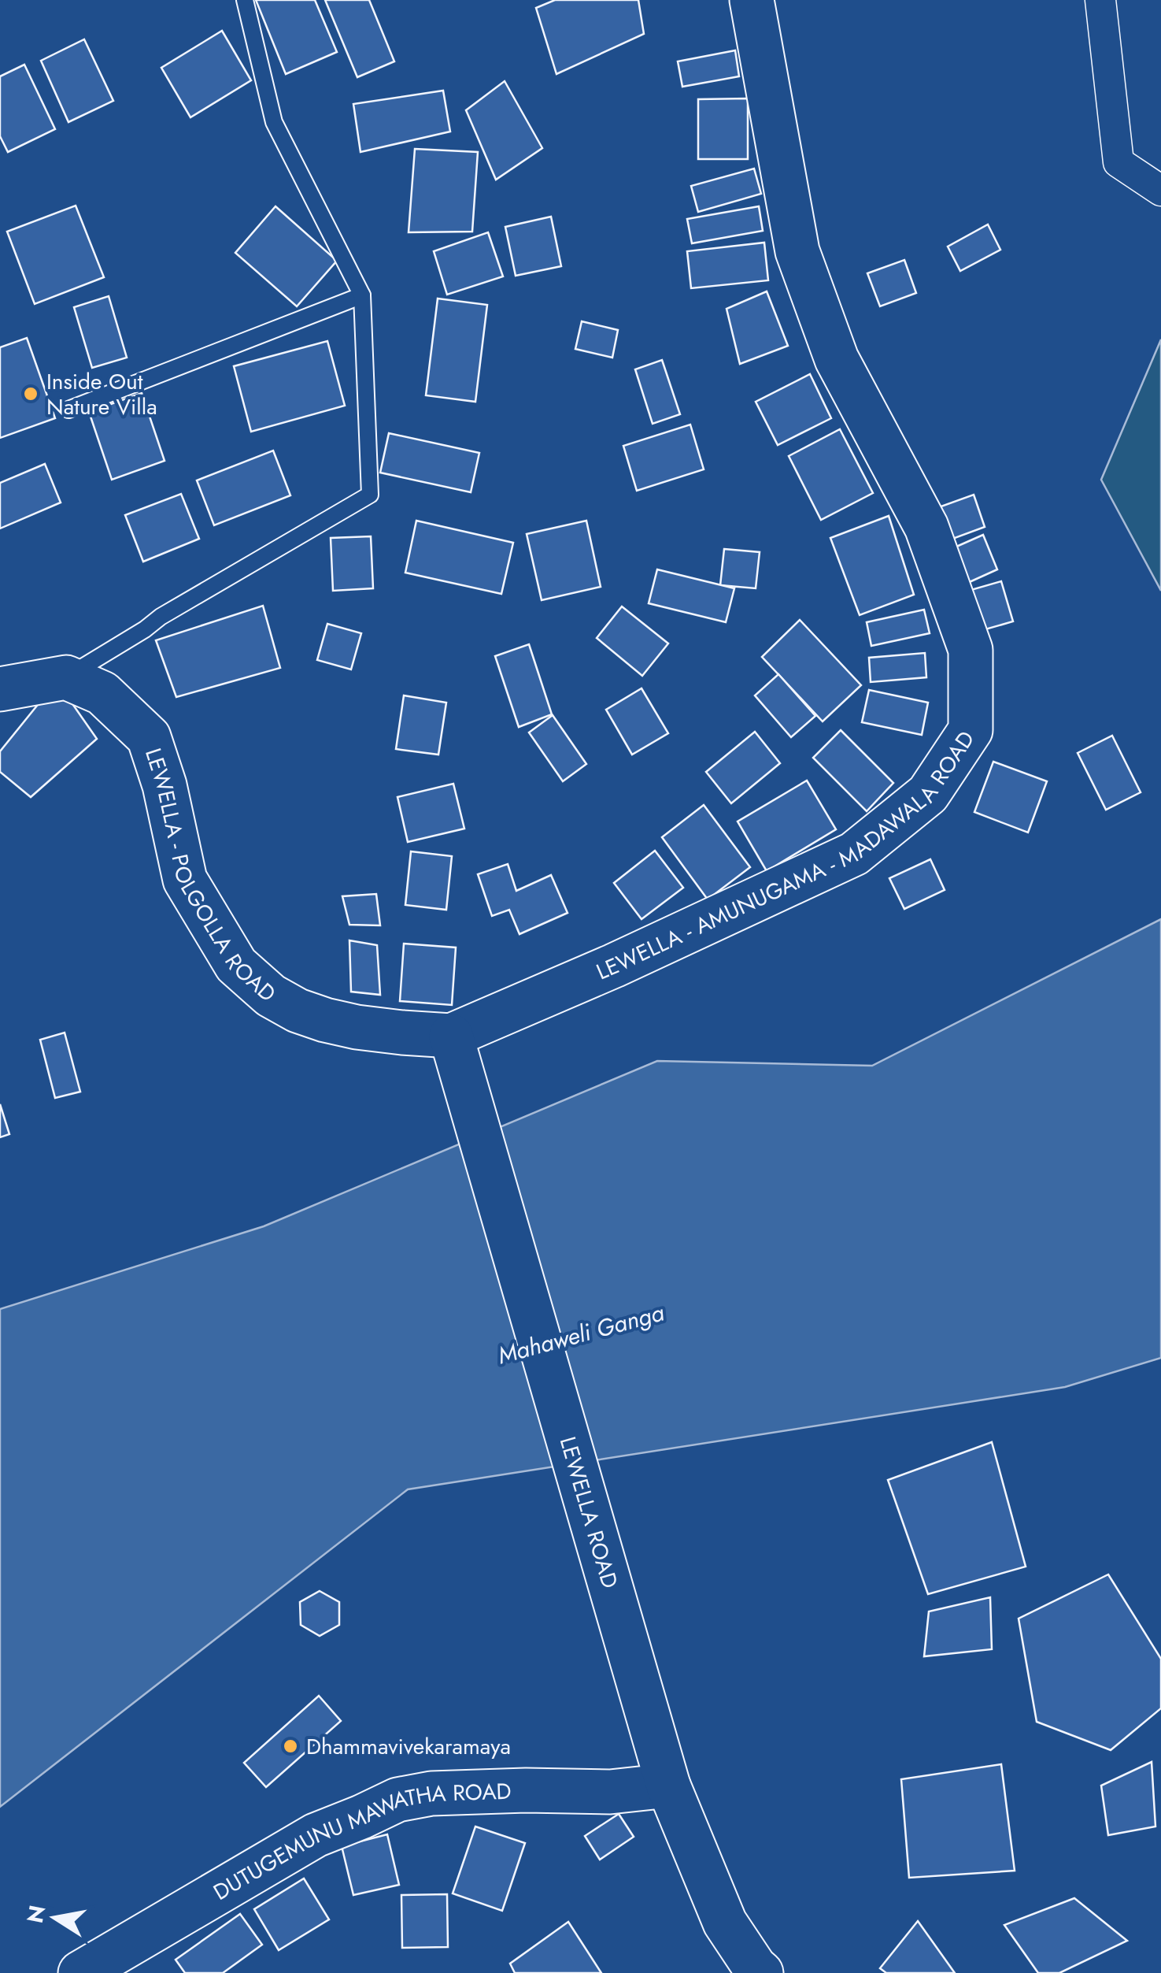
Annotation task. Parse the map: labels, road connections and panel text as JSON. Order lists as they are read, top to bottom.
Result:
{
  "streets": {
    "main road": [
      "LEWELLA - AMUNUGAMA - MADAWALA ROAD",
      "LEWELLA - POLGOLLA ROAD",
      "LEWELLA ROAD",
      "DUTUGEMUNU MAWATHA ROAD"
    ]
  },
  "crossings": [
    ["LEWELLA - AMUNUGAMA - MADAWALA ROAD", "LEWELLA - POLGOLLA ROAD"],
    ["LEWELLA - AMUNUGAMA - MADAWALA ROAD", "LEWELLA ROAD"],
    ["LEWELLA - POLGOLLA ROAD", "LEWELLA ROAD"],
    ["LEWELLA ROAD", "DUTUGEMUNU MAWATHA ROAD"]
  ],
  "water": ["Mahaweli Ganga"],
  "places": ["Inside Out Nature Villa", "Dhammavivekaramaya"],
  "north": "left"
}
